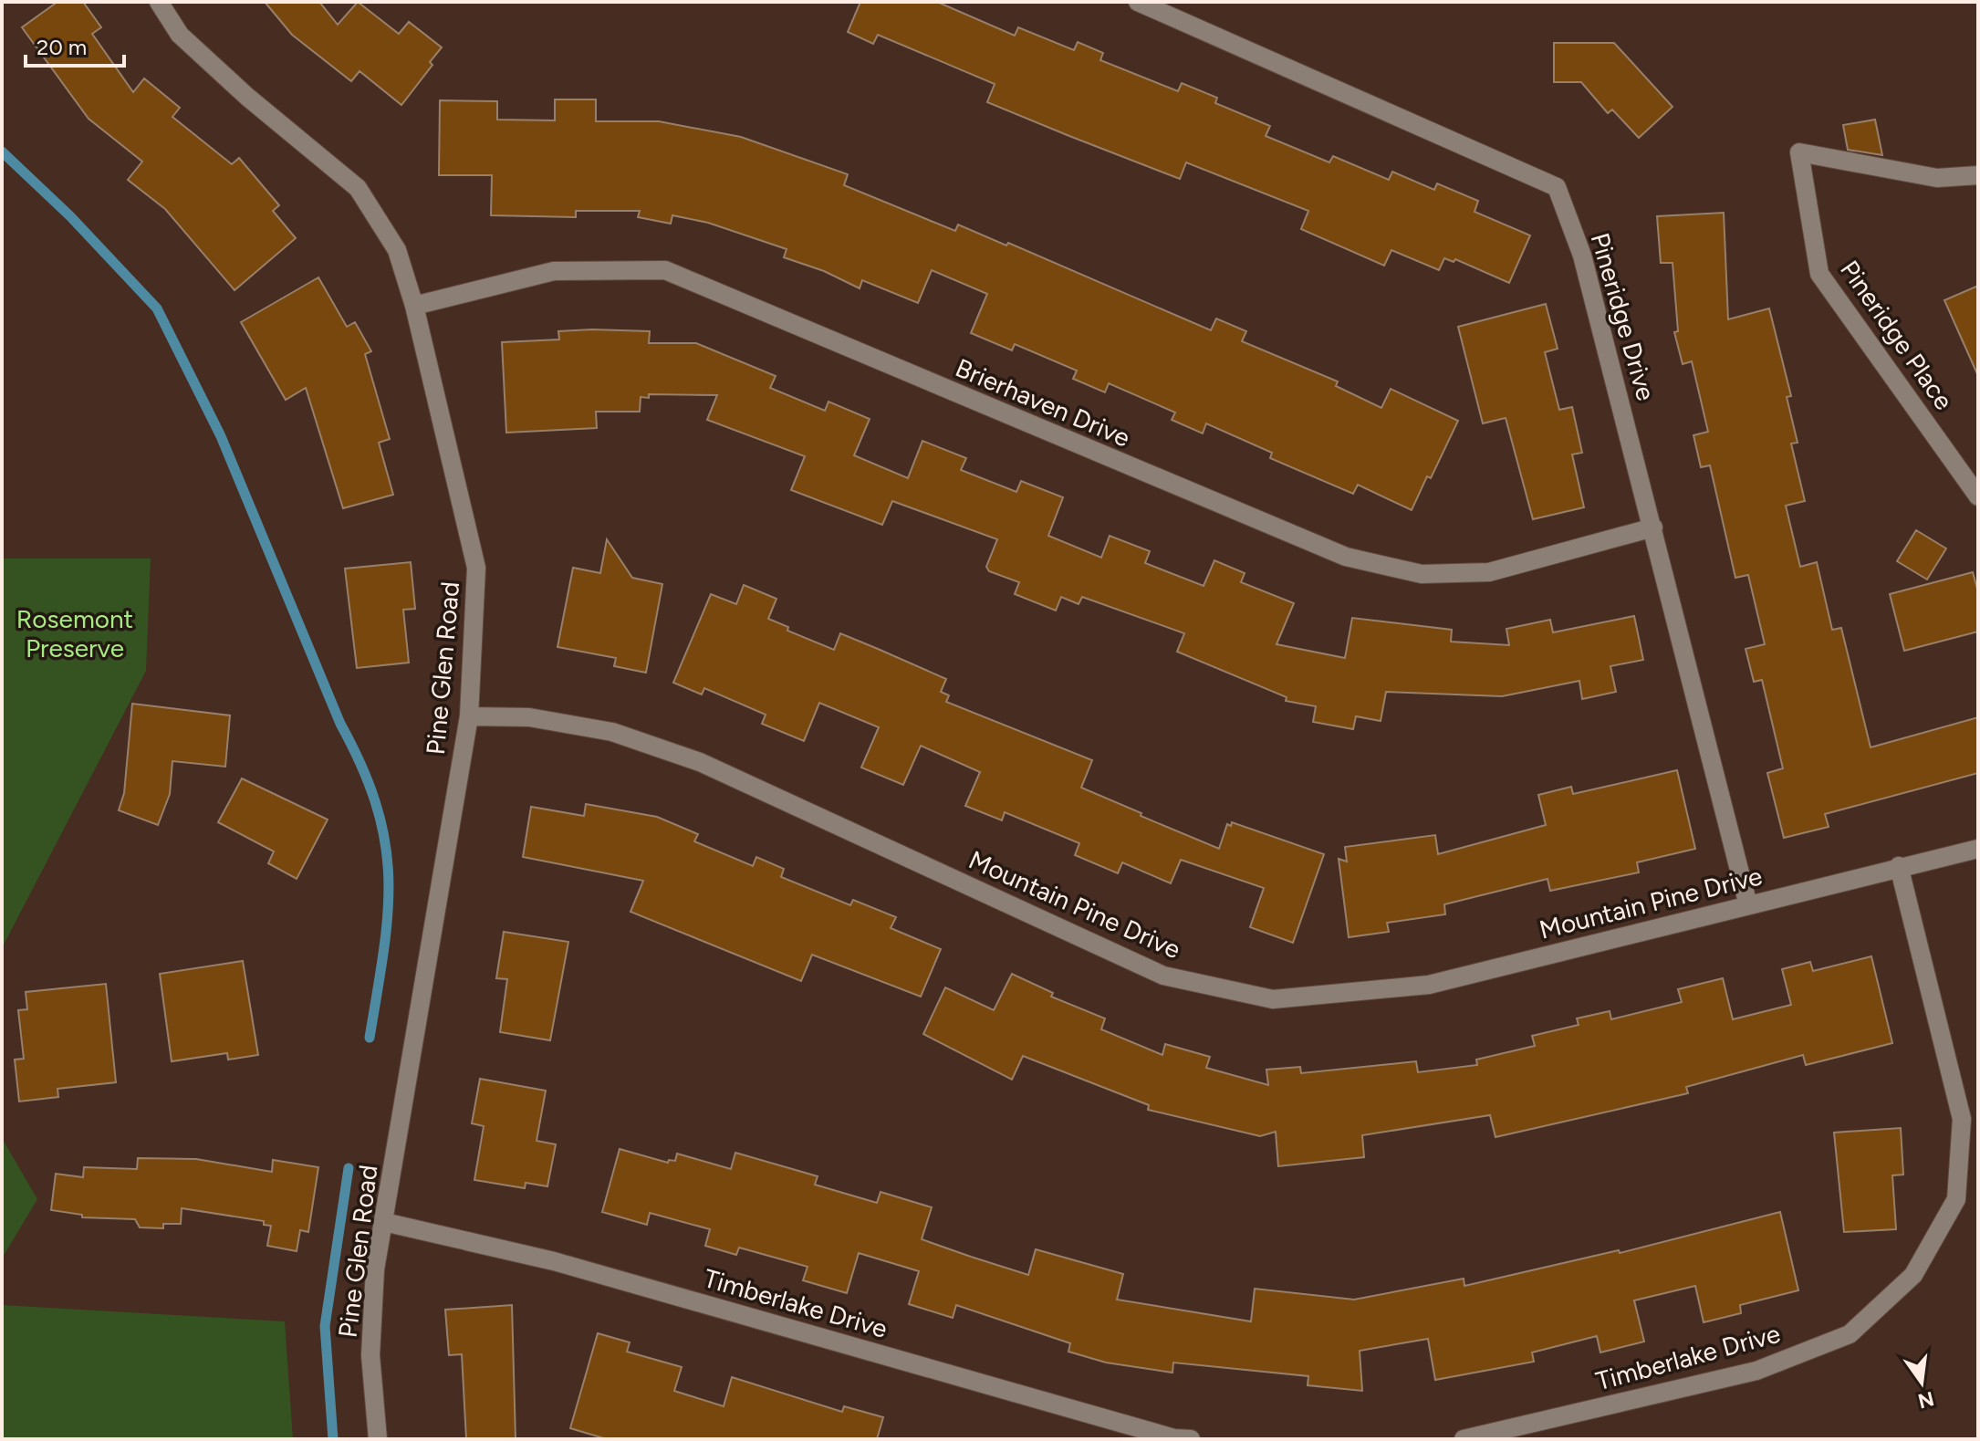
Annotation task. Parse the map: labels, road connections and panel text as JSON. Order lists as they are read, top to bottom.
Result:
{
  "streets": {
    "street": [
      "Pineridge Drive",
      "Pineridge Place",
      "Brierhaven Drive",
      "Pine Glen Road",
      "Mountain Pine Drive",
      "Timberlake Drive"
    ]
  },
  "crossings": [
    ["Pineridge Drive", "Brierhaven Drive"],
    ["Pineridge Drive", "Mountain Pine Drive"],
    ["Brierhaven Drive", "Pine Glen Road"],
    ["Pine Glen Road", "Mountain Pine Drive"],
    ["Pine Glen Road", "Timberlake Drive"],
    ["Mountain Pine Drive", "Timberlake Drive"]
  ],
  "parks": ["Rosemont Preserve"],
  "scale_bar": "20 m",
  "north": "bottom"
}
